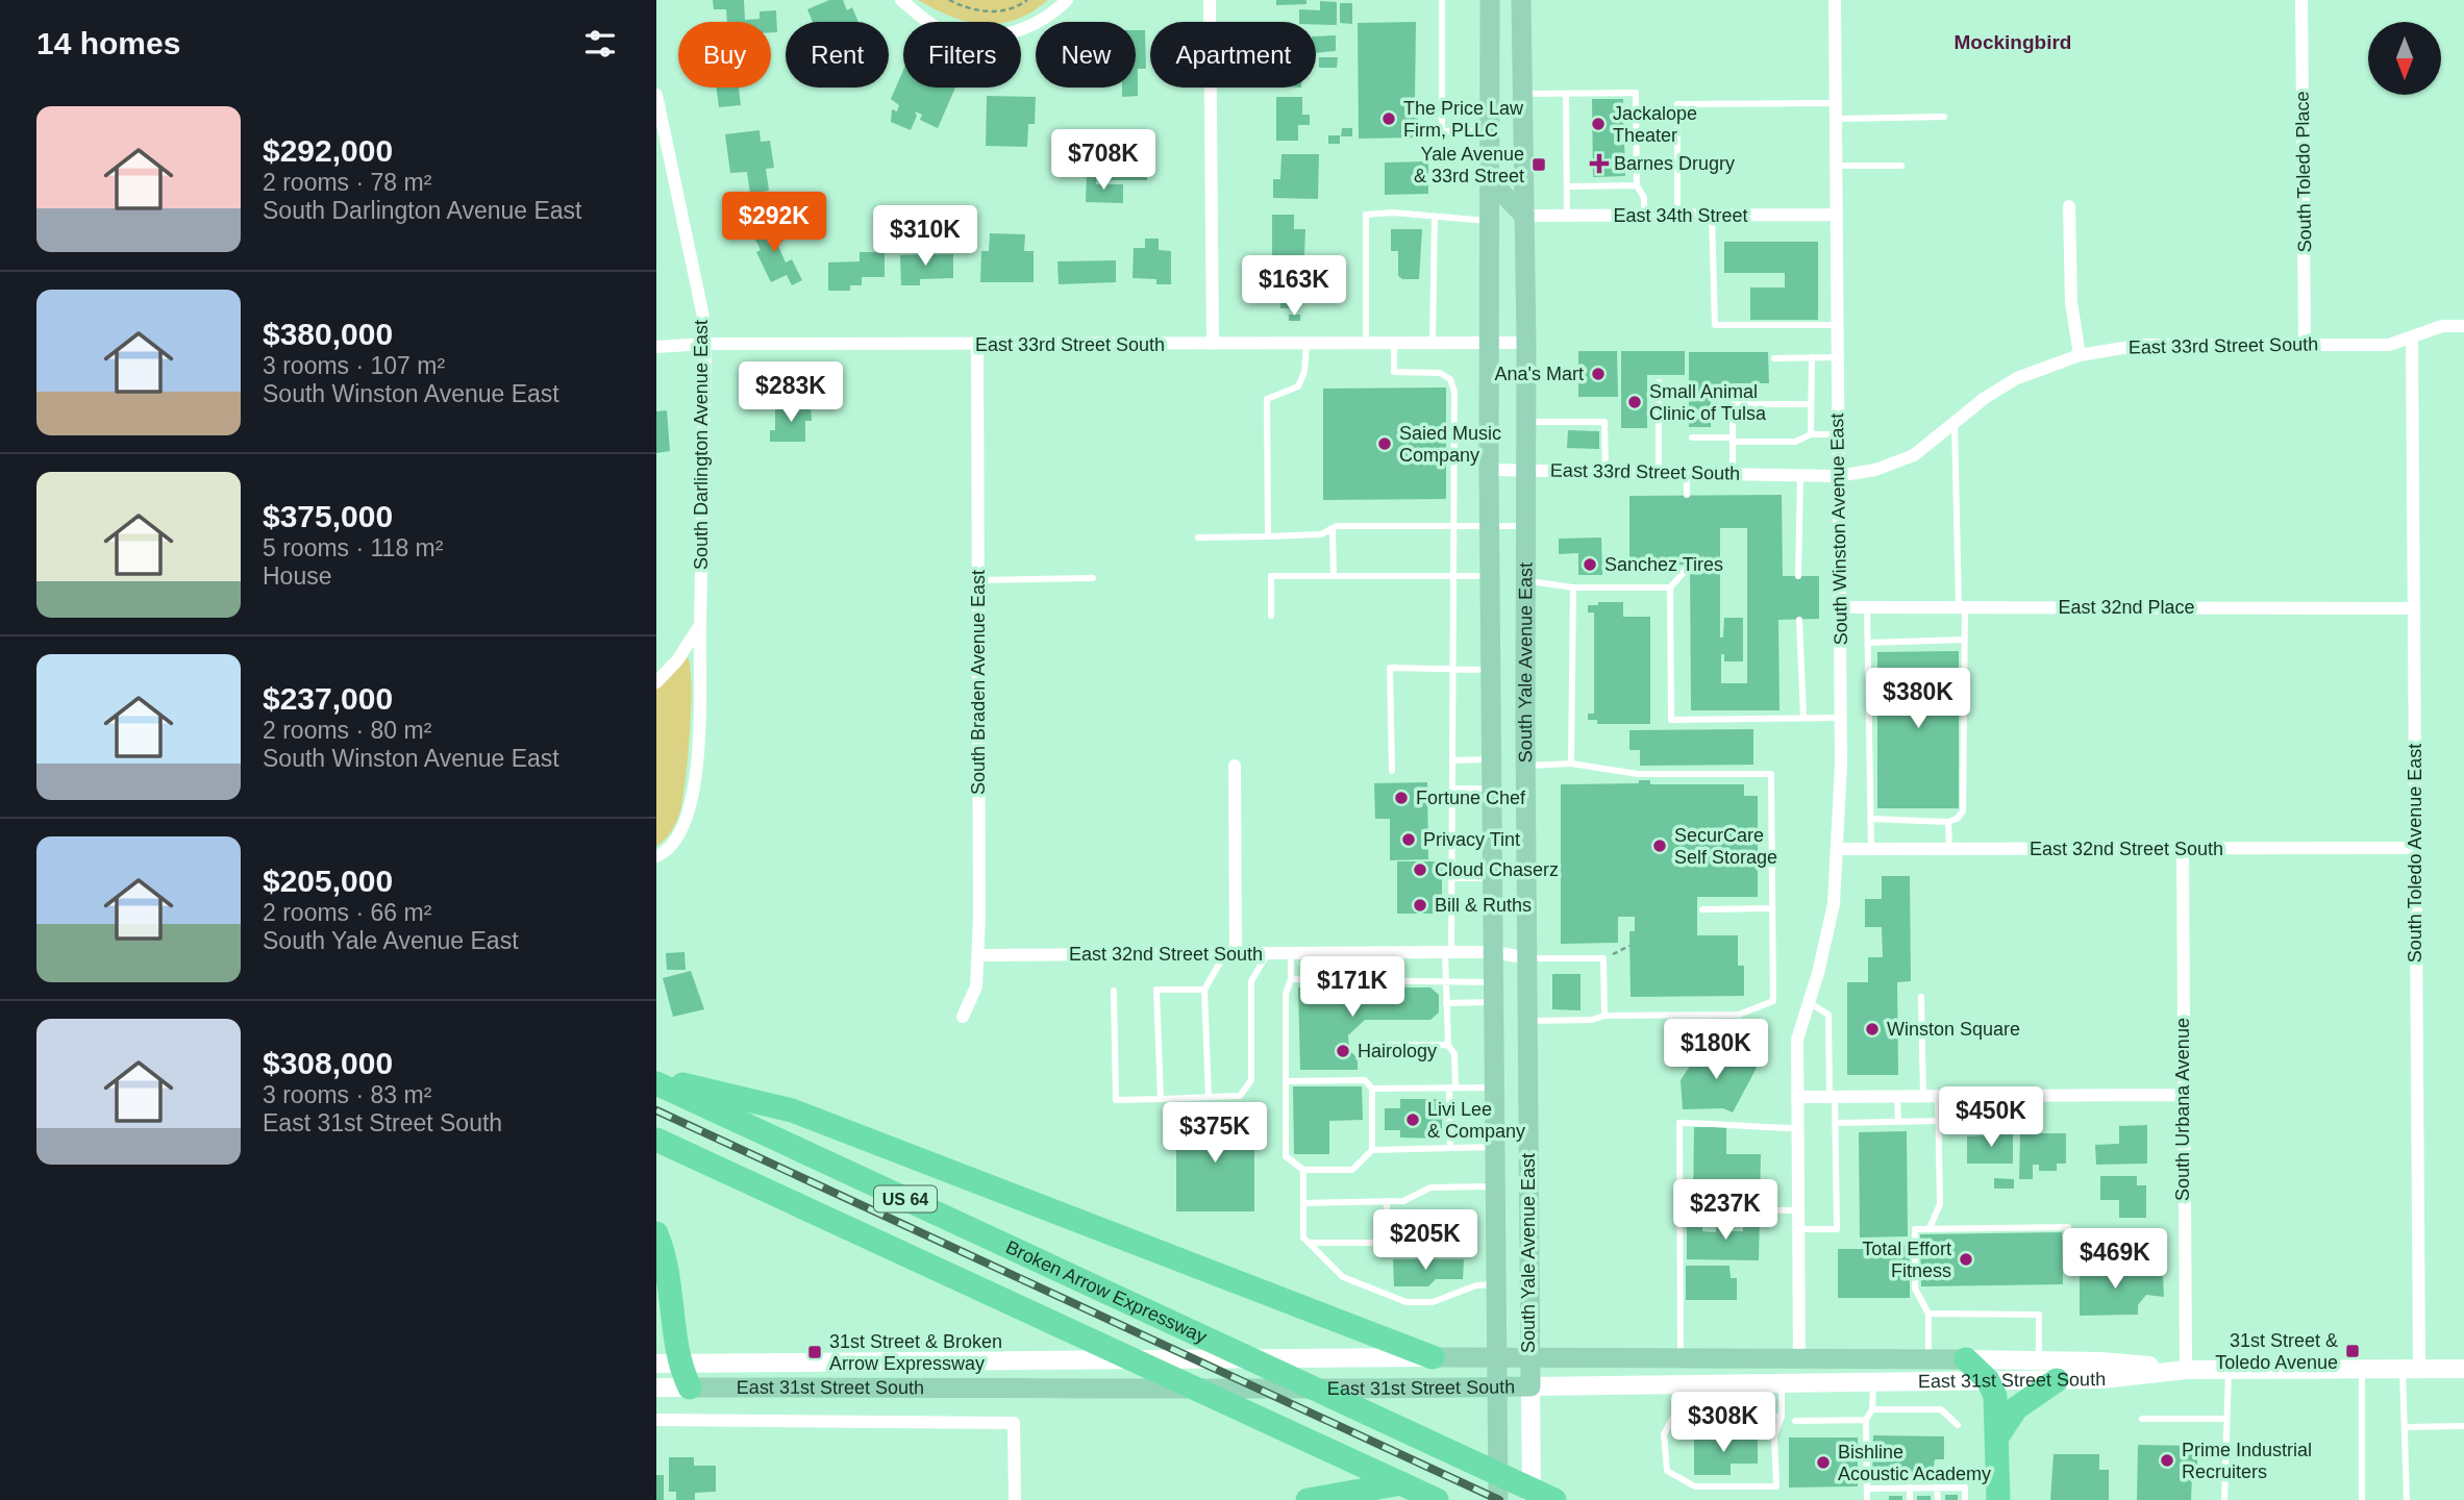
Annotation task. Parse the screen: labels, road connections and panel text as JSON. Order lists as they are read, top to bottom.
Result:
{
  "streets": {
    "highway": ["US 64", "Broken Arrow Expressway"],
    "main road": ["South Yale Avenue East", "East 31st Street South"],
    "street": [
      "South Toledo Place",
      "East 34th Street",
      "East 33rd Street South",
      "South Darlington Avenue East",
      "South Winston Avenue East",
      "East 32nd Place",
      "South Braden Avenue East",
      "East 32nd Street South",
      "South Toledo Avenue East",
      "South Urbana Avenue"
    ]
  },
  "crossings": [
    ["South Toledo Place", "East 33rd Street South"],
    ["East 34th Street", "South Winston Avenue East"],
    ["East 34th Street", "South Yale Avenue East"],
    ["East 33rd Street South", "South Darlington Avenue East"],
    ["East 33rd Street South", "South Winston Avenue East"],
    ["East 33rd Street South", "South Yale Avenue East"],
    ["East 33rd Street South", "South Braden Avenue East"],
    ["East 33rd Street South", "South Toledo Avenue East"],
    ["South Winston Avenue East", "East 32nd Place"],
    ["South Winston Avenue East", "East 32nd Street South"],
    ["South Winston Avenue East", "East 31st Street South"],
    ["East 32nd Place", "South Toledo Avenue East"],
    ["South Yale Avenue East", "East 32nd Street South"],
    ["South Yale Avenue East", "East 31st Street South"],
    ["South Braden Avenue East", "East 32nd Street South"],
    ["East 32nd Street South", "South Toledo Avenue East"],
    ["East 32nd Street South", "South Urbana Avenue"],
    ["South Toledo Avenue East", "East 31st Street South"],
    ["South Urbana Avenue", "East 31st Street South"]
  ],
  "districts": ["Mockingbird"],
  "places": {
    "other": [
      "The Price Law Firm, PLLC",
      "Jackalope Theater",
      "Ana's Mart",
      "Small Animal Clinic of Tulsa",
      "Saied Music Company",
      "Sanchez Tires",
      "Fortune Chef",
      "Privacy Tint",
      "SecurCare Self Storage",
      "Cloud Chaserz",
      "Bill & Ruths",
      "Winston Square",
      "Hairology",
      "Livi Lee & Company",
      "Total Effort Fitness",
      "Prime Industrial Recruiters",
      "Bishline Acoustic Academy"
    ],
    "health": ["Barnes Drugry"],
    "transit": ["Yale Avenue & 33rd Street", "31st Street & Toledo Avenue", "31st Street & Broken Arrow Expressway"]
  },
  "north": "bottom",
  "page": {
    "heading": "14 homes",
    "chip": [
      "Buy",
      "Rent",
      "Filters",
      "New",
      "Apartment"
    ],
    "list": [
      {
        "name": "$292,000",
        "note": "2 rooms · 78 m² · South Darlington Avenue East"
      },
      {
        "name": "$380,000",
        "note": "3 rooms · 107 m² · South Winston Avenue East"
      },
      {
        "name": "$375,000",
        "note": "5 rooms · 118 m² · House"
      },
      {
        "name": "$237,000",
        "note": "2 rooms · 80 m² · South Winston Avenue East"
      },
      {
        "name": "$205,000",
        "note": "2 rooms · 66 m² · South Yale Avenue East"
      },
      {
        "name": "$308,000",
        "note": "3 rooms · 83 m² · East 31st Street South"
      }
    ],
    "price": [
      "$708K",
      "$292K",
      "$310K",
      "$163K",
      "$283K",
      "$380K",
      "$171K",
      "$180K",
      "$450K",
      "$375K",
      "$237K",
      "$205K",
      "$469K",
      "$308K"
    ]
  }
}
